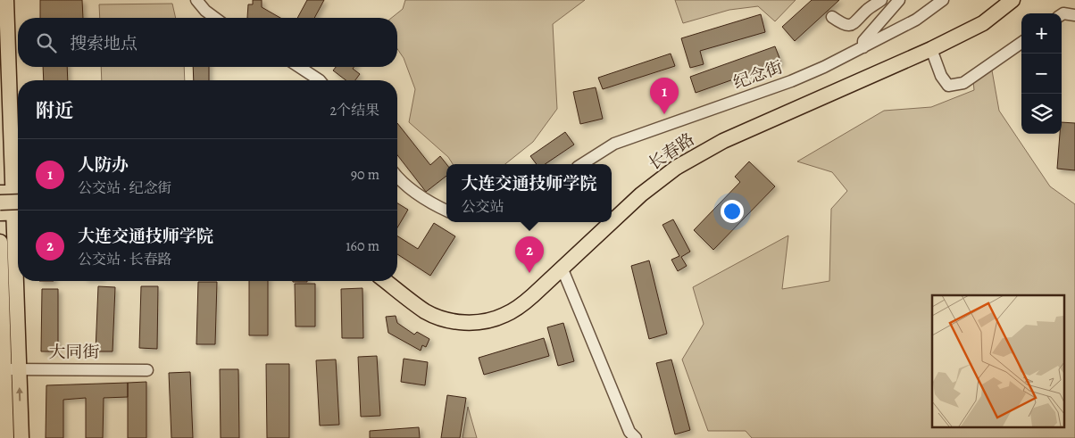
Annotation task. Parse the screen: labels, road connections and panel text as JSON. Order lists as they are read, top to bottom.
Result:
{
  "streets": {
    "main road": ["长春路"],
    "street": ["纪念街", "大同街"]
  },
  "page": {
    "map_buttons": ["+", "−"],
    "search": "搜索地点",
    "pins": ["1", "2"],
    "heading": ["附近", "2个结果"],
    "list": [
      {
        "mark": "1",
        "name": "人防办",
        "note": "公交站 · 纪念街",
        "value": "90 m"
      },
      {
        "mark": "2",
        "name": "大连交通技师学院",
        "note": "公交站 · 长春路",
        "value": "160 m"
      }
    ],
    "popup": ["大连交通技师学院", "公交站"]
  }
}
